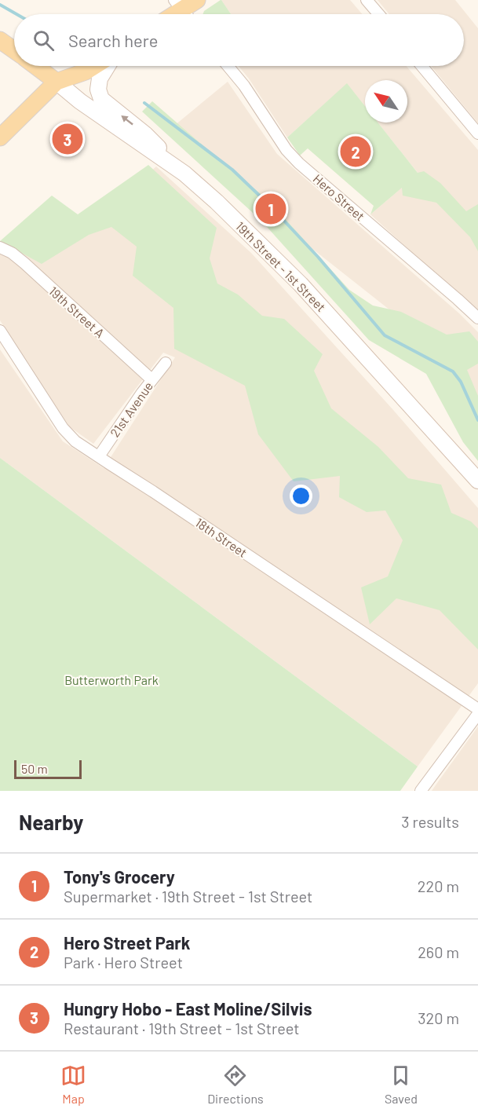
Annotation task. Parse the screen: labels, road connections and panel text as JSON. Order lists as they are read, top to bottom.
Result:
{
  "streets": {
    "main road": ["19th Street - 1st Street"],
    "street": [
      "Hero Street",
      "19th Street A",
      "21st Avenue",
      "18th Street"
    ]
  },
  "crossings": [
    ["19th Street A", "21st Avenue"],
    ["21st Avenue", "18th Street"]
  ],
  "parks": ["Butterworth Park"],
  "scale_bar": "50 m",
  "north": "top left",
  "page": {
    "search": "Search here",
    "pins": ["3", "2", "1"],
    "scale": "50 m",
    "heading": ["Nearby", "3 results"],
    "list": [
      {
        "mark": "1",
        "name": "Tony's Grocery",
        "note": "Supermarket · 19th Street - 1st Street",
        "value": "220 m"
      },
      {
        "mark": "2",
        "name": "Hero Street Park",
        "note": "Park · Hero Street",
        "value": "260 m"
      },
      {
        "mark": "3",
        "name": "Hungry Hobo - East Moline/Silvis",
        "note": "Restaurant · 19th Street - 1st Street",
        "value": "320 m"
      }
    ],
    "nav": ["Map", "Directions", "Saved"]
  }
}
